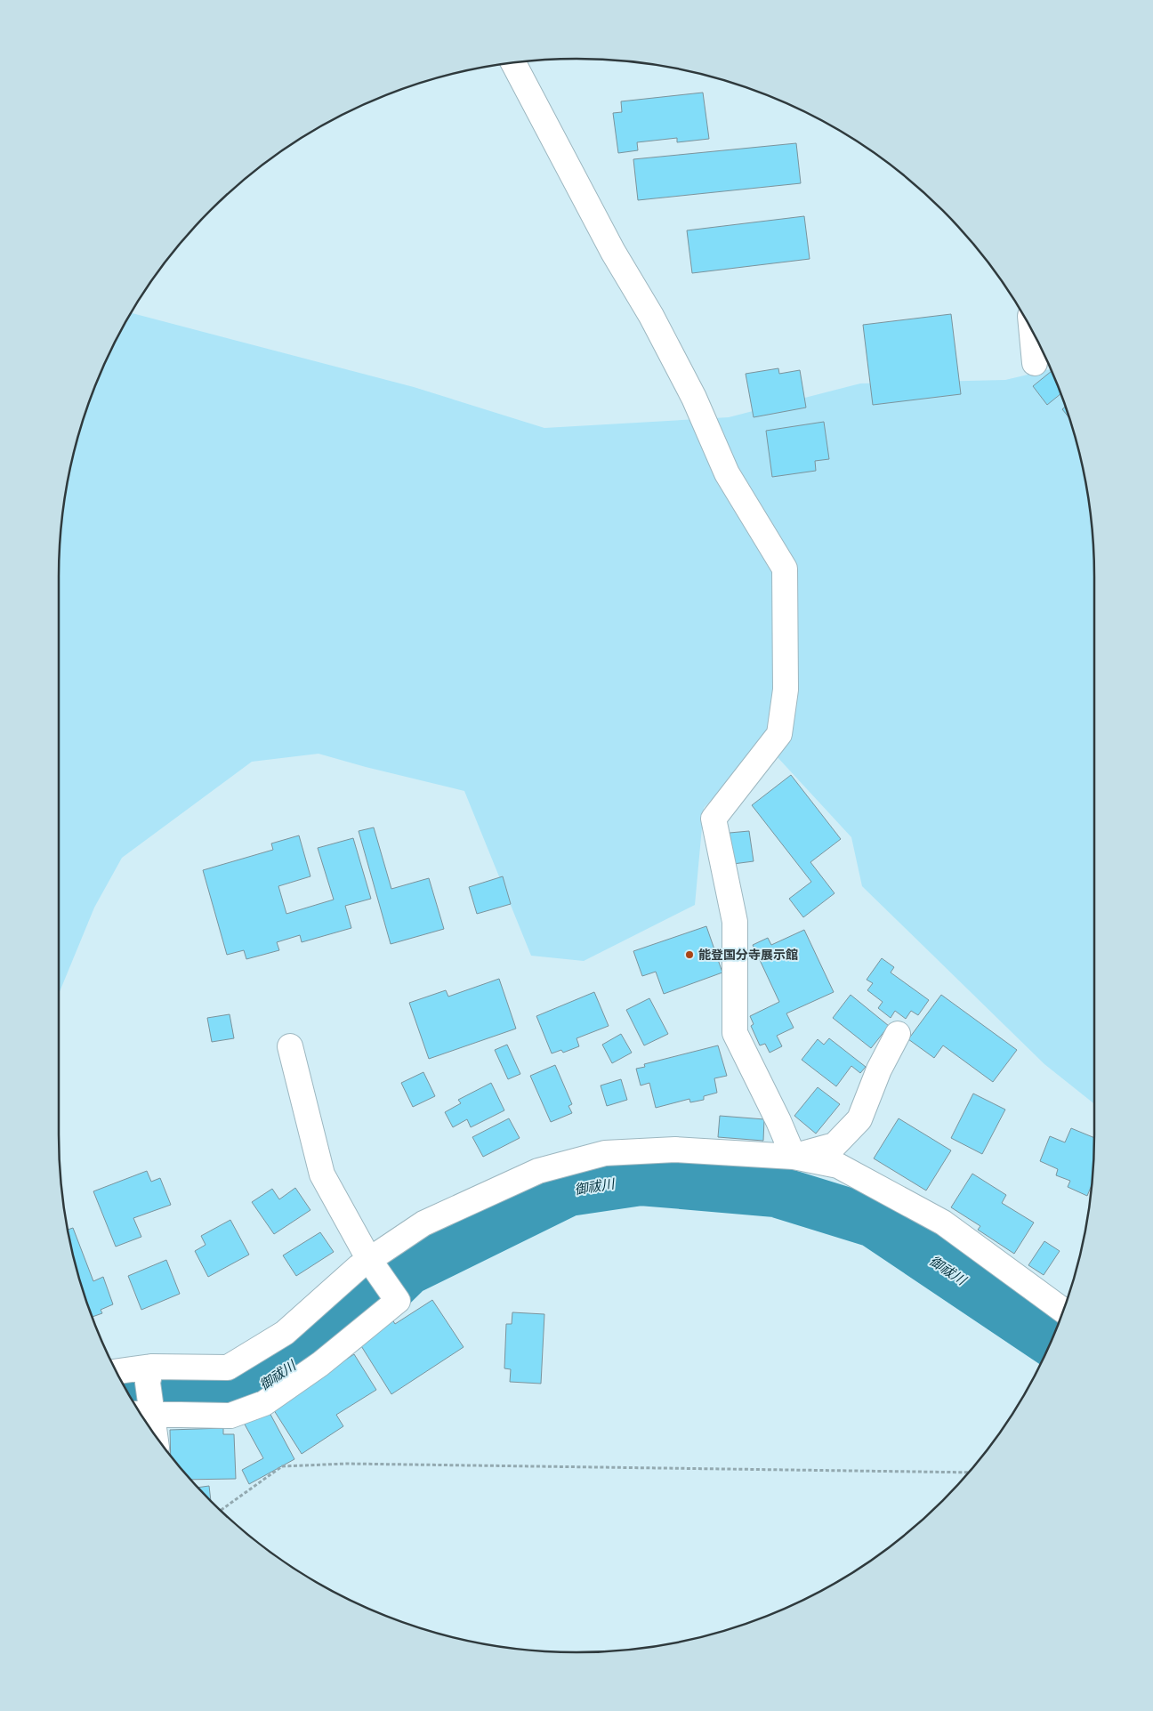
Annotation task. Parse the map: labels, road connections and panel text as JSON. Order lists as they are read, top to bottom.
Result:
{
  "water": ["御祓川"],
  "places": ["能登国分寺展示館"]
}
